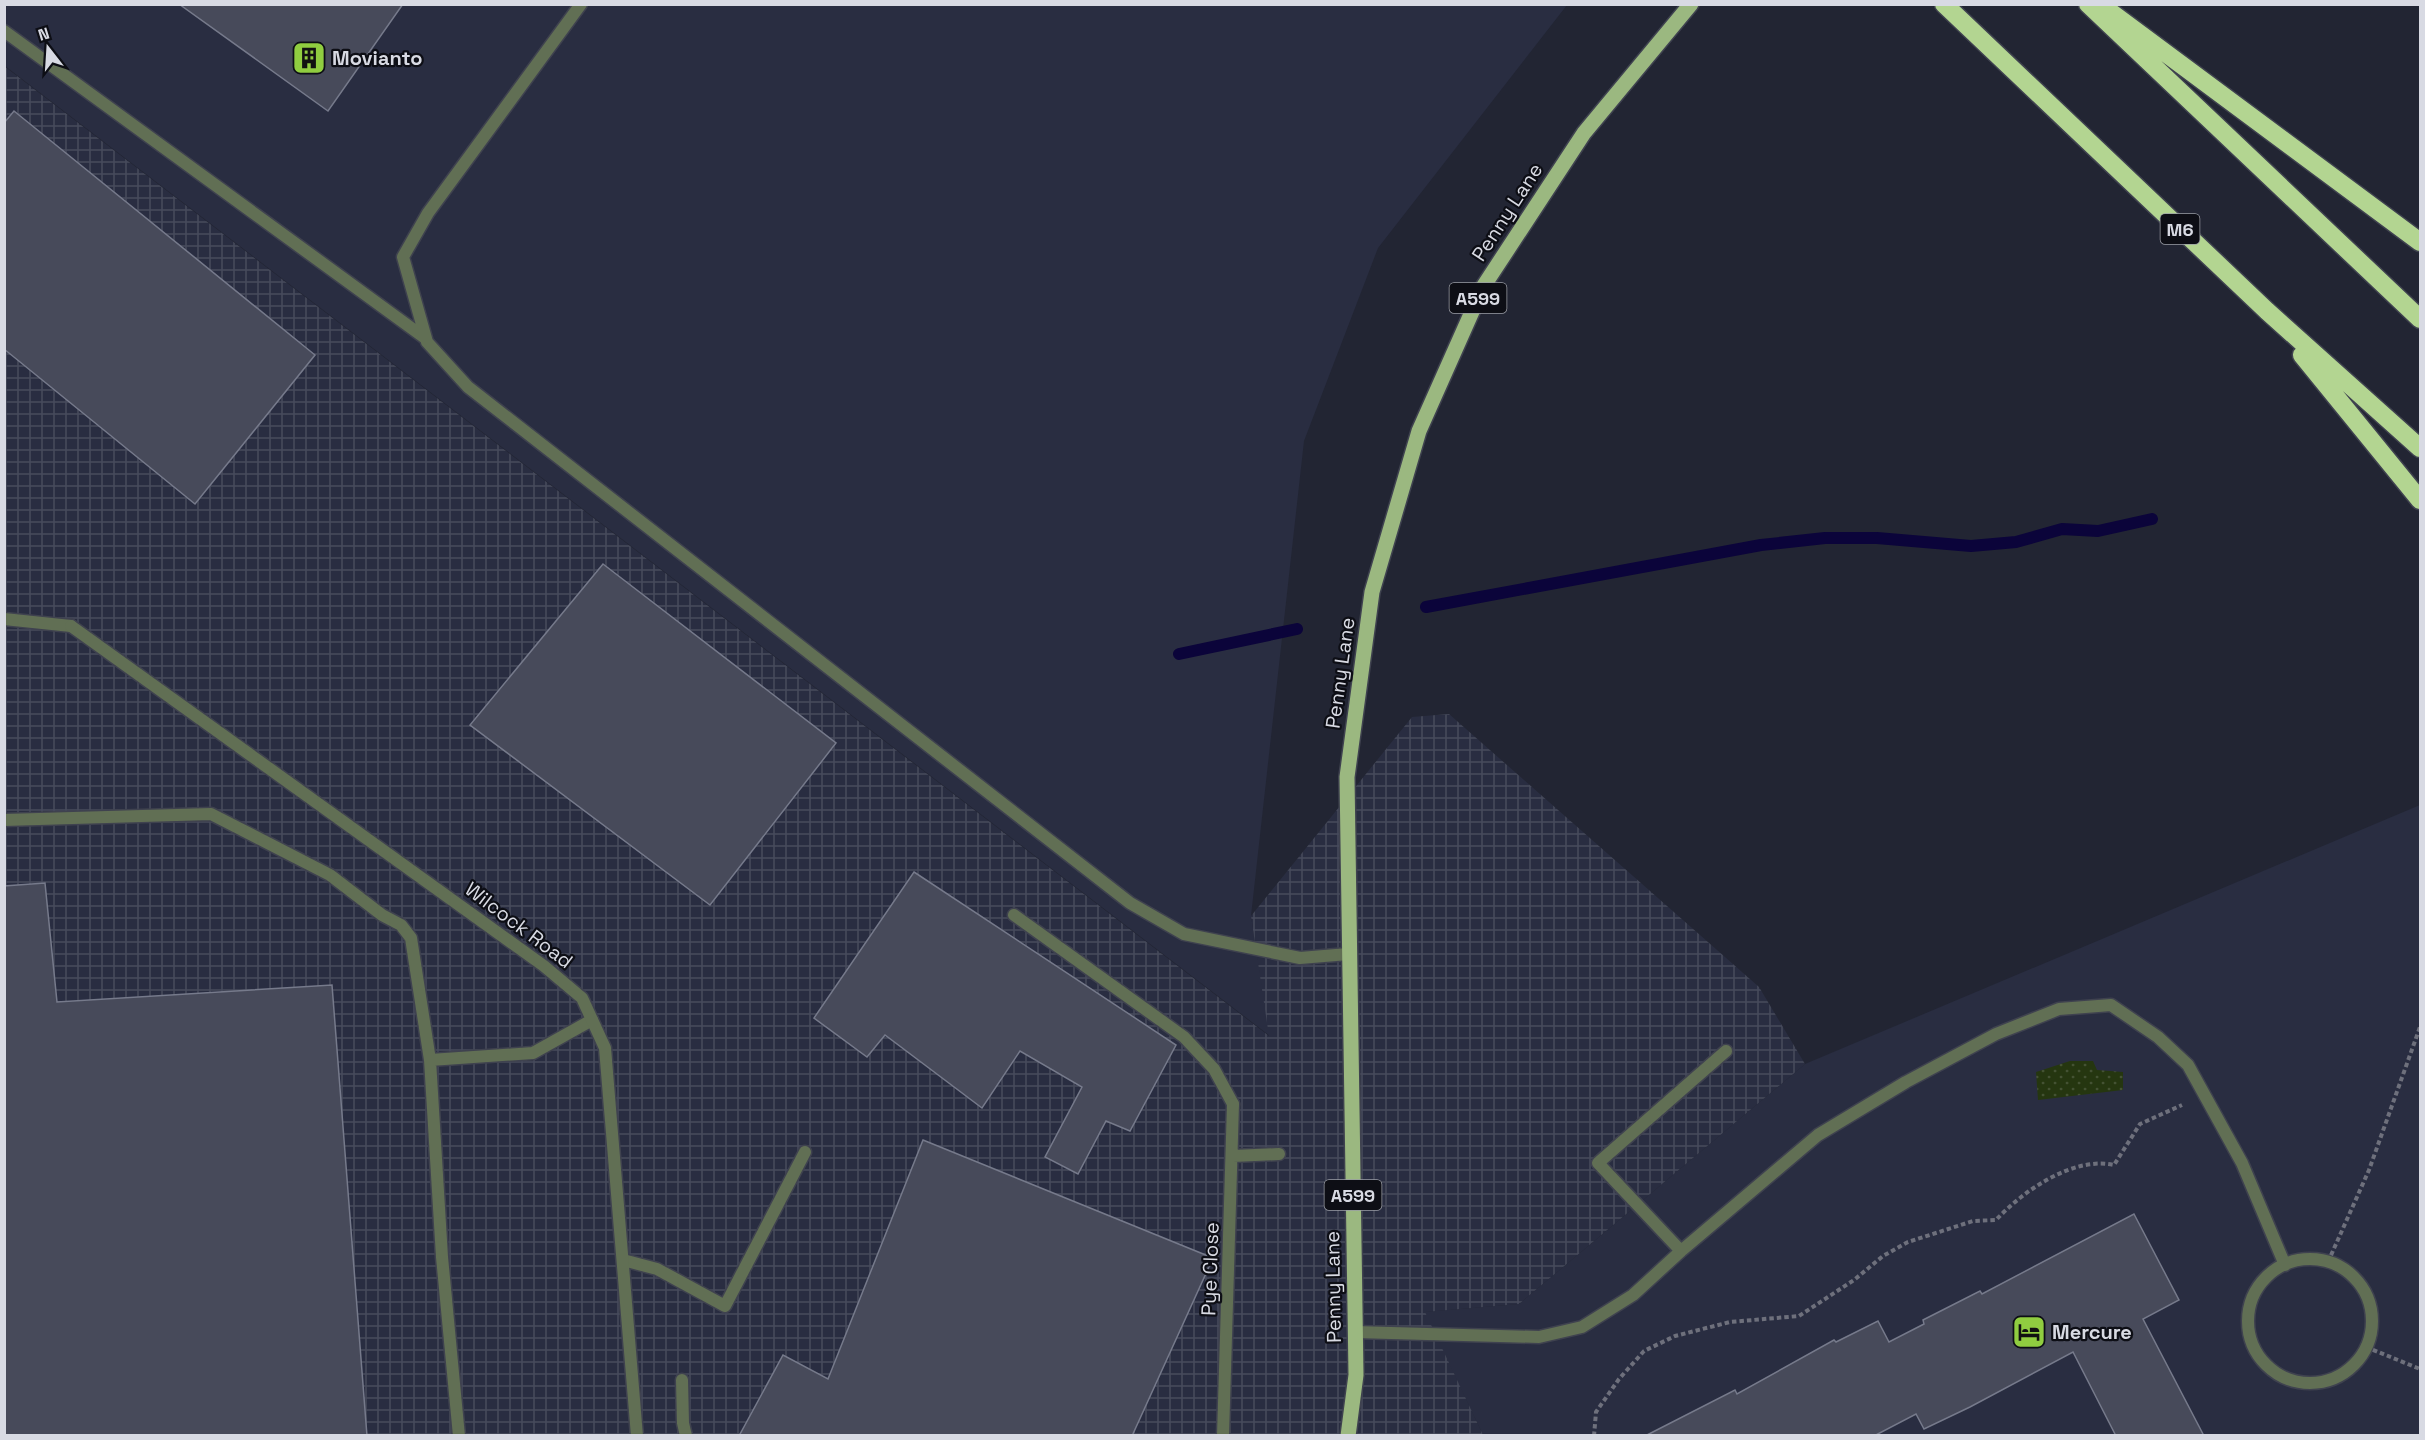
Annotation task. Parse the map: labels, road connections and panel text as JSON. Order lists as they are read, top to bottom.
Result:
{
  "streets": {
    "highway": ["M6"],
    "main road": ["Penny Lane", "A599"],
    "street": ["Wilcock Road", "Pye Close"]
  },
  "places": {
    "building": ["Movianto"],
    "hotel": ["Mercure"]
  },
  "north": "top"
}
